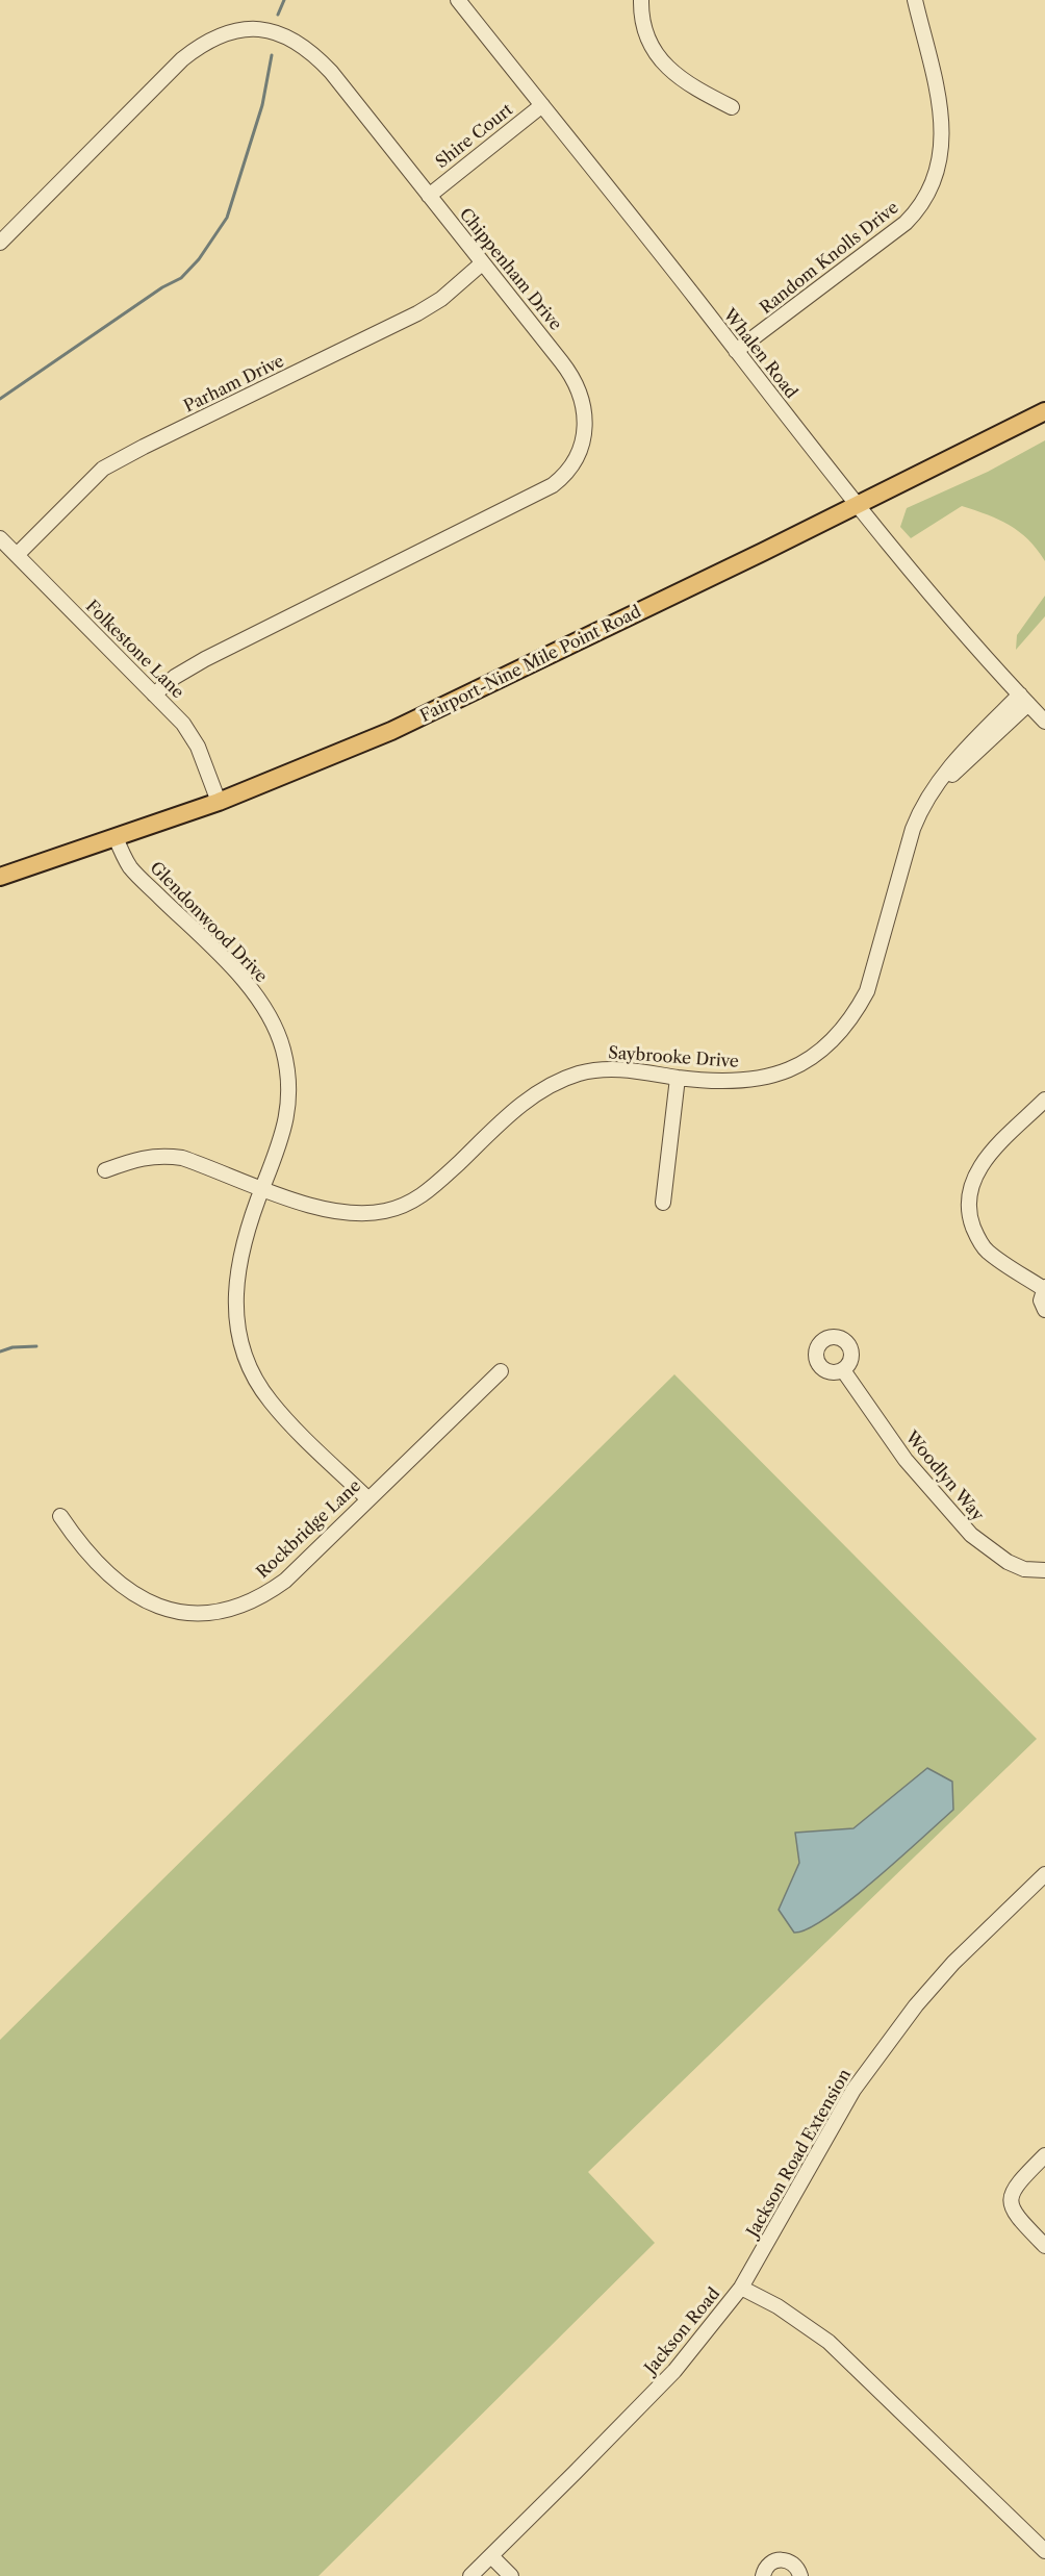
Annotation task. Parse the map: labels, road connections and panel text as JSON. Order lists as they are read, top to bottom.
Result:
{
  "streets": {
    "main road": ["Fairport-Nine Mile Point Road"],
    "street": [
      "Shire Court",
      "Random Knolls Drive",
      "Chippenham Drive",
      "Whalen Road",
      "Parham Drive",
      "Folkestone Lane",
      "Glendonwood Drive",
      "Saybrooke Drive",
      "Woodlyn Way",
      "Rockbridge Lane",
      "Jackson Road Extension",
      "Jackson Road"
    ]
  },
  "crossings": [
    ["Shire Court", "Chippenham Drive"],
    ["Shire Court", "Whalen Road"],
    ["Random Knolls Drive", "Whalen Road"],
    ["Chippenham Drive", "Parham Drive"],
    ["Chippenham Drive", "Folkestone Lane"],
    ["Whalen Road", "Fairport-Nine Mile Point Road"],
    ["Whalen Road", "Saybrooke Drive"],
    ["Parham Drive", "Folkestone Lane"],
    ["Folkestone Lane", "Fairport-Nine Mile Point Road"],
    ["Fairport-Nine Mile Point Road", "Glendonwood Drive"],
    ["Glendonwood Drive", "Saybrooke Drive"],
    ["Glendonwood Drive", "Rockbridge Lane"],
    ["Jackson Road Extension", "Jackson Road"]
  ]
}
